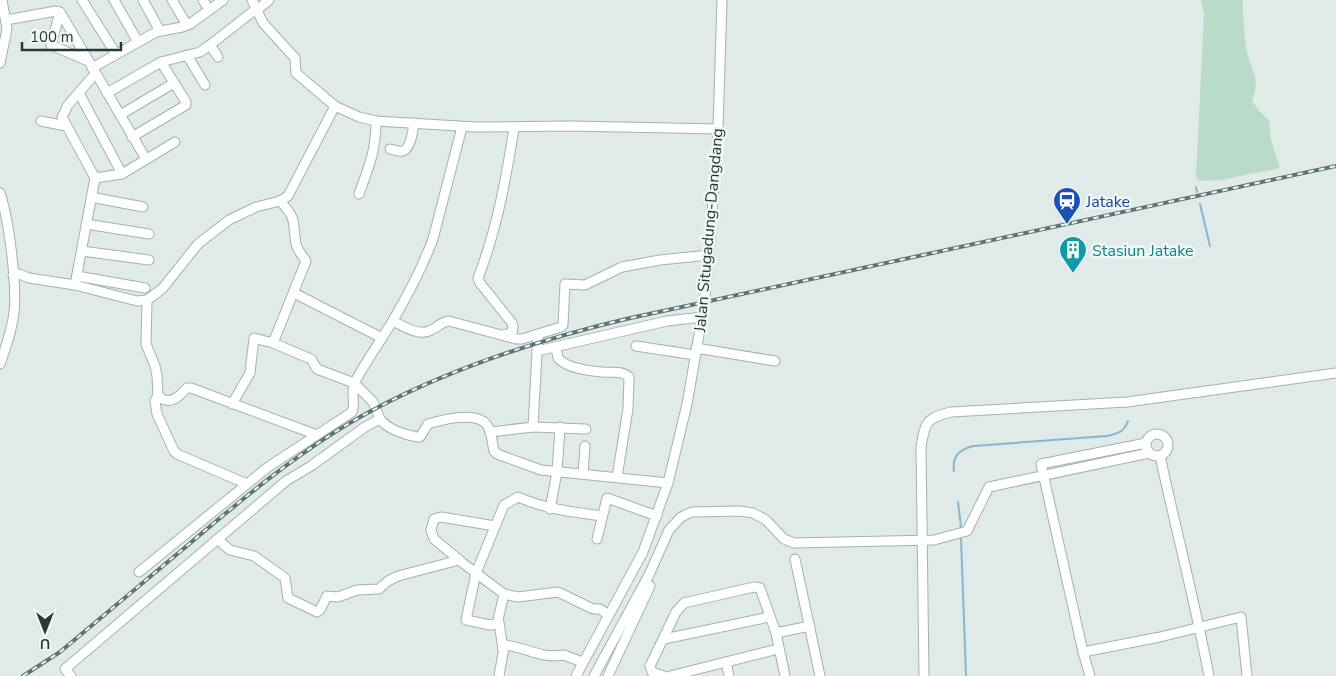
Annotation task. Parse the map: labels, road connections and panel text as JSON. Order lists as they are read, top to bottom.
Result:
{
  "streets": {
    "street": ["Jalan Situgadung-Dangdang"]
  },
  "places": {
    "station": ["Jatake"],
    "building": ["Stasiun Jatake"]
  },
  "scale_bar": "100 m",
  "north": "bottom"
}
